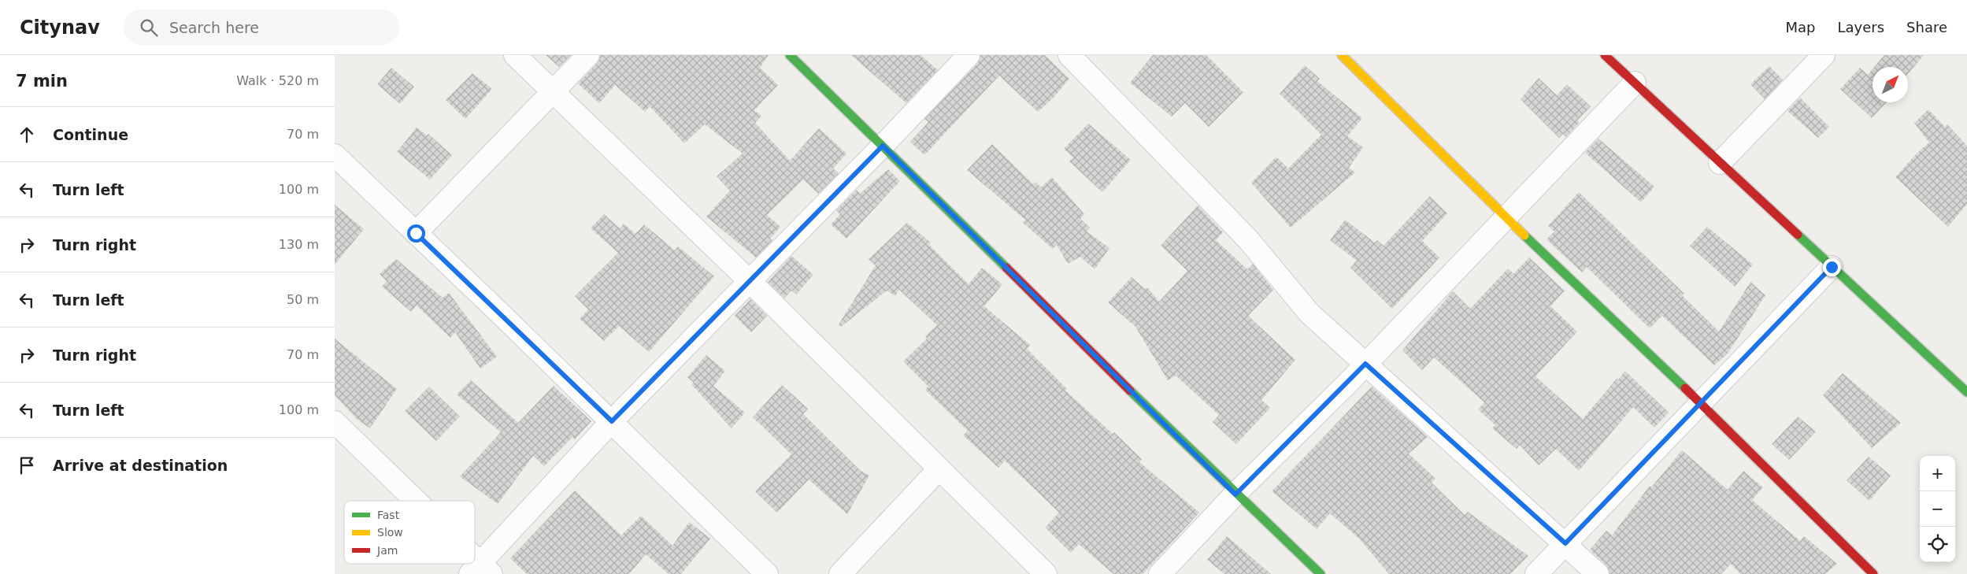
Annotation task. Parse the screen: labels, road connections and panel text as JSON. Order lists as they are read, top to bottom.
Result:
{
  "legend": ["Fast", "Slow", "Jam"],
  "north": "top right",
  "page": {
    "header": "Citynav",
    "search": "Search here",
    "nav": ["Map", "Layers", "Share"],
    "heading": ["7 min", "Walk · 520 m"],
    "list": [
      ["Continue", "70 m"],
      ["Turn left", "100 m"],
      ["Turn right", "130 m"],
      ["Turn left", "50 m"],
      ["Turn right", "70 m"],
      ["Turn left", "100 m"],
      "Arrive at destination"
    ],
    "map_buttons": ["+", "−"]
  }
}
